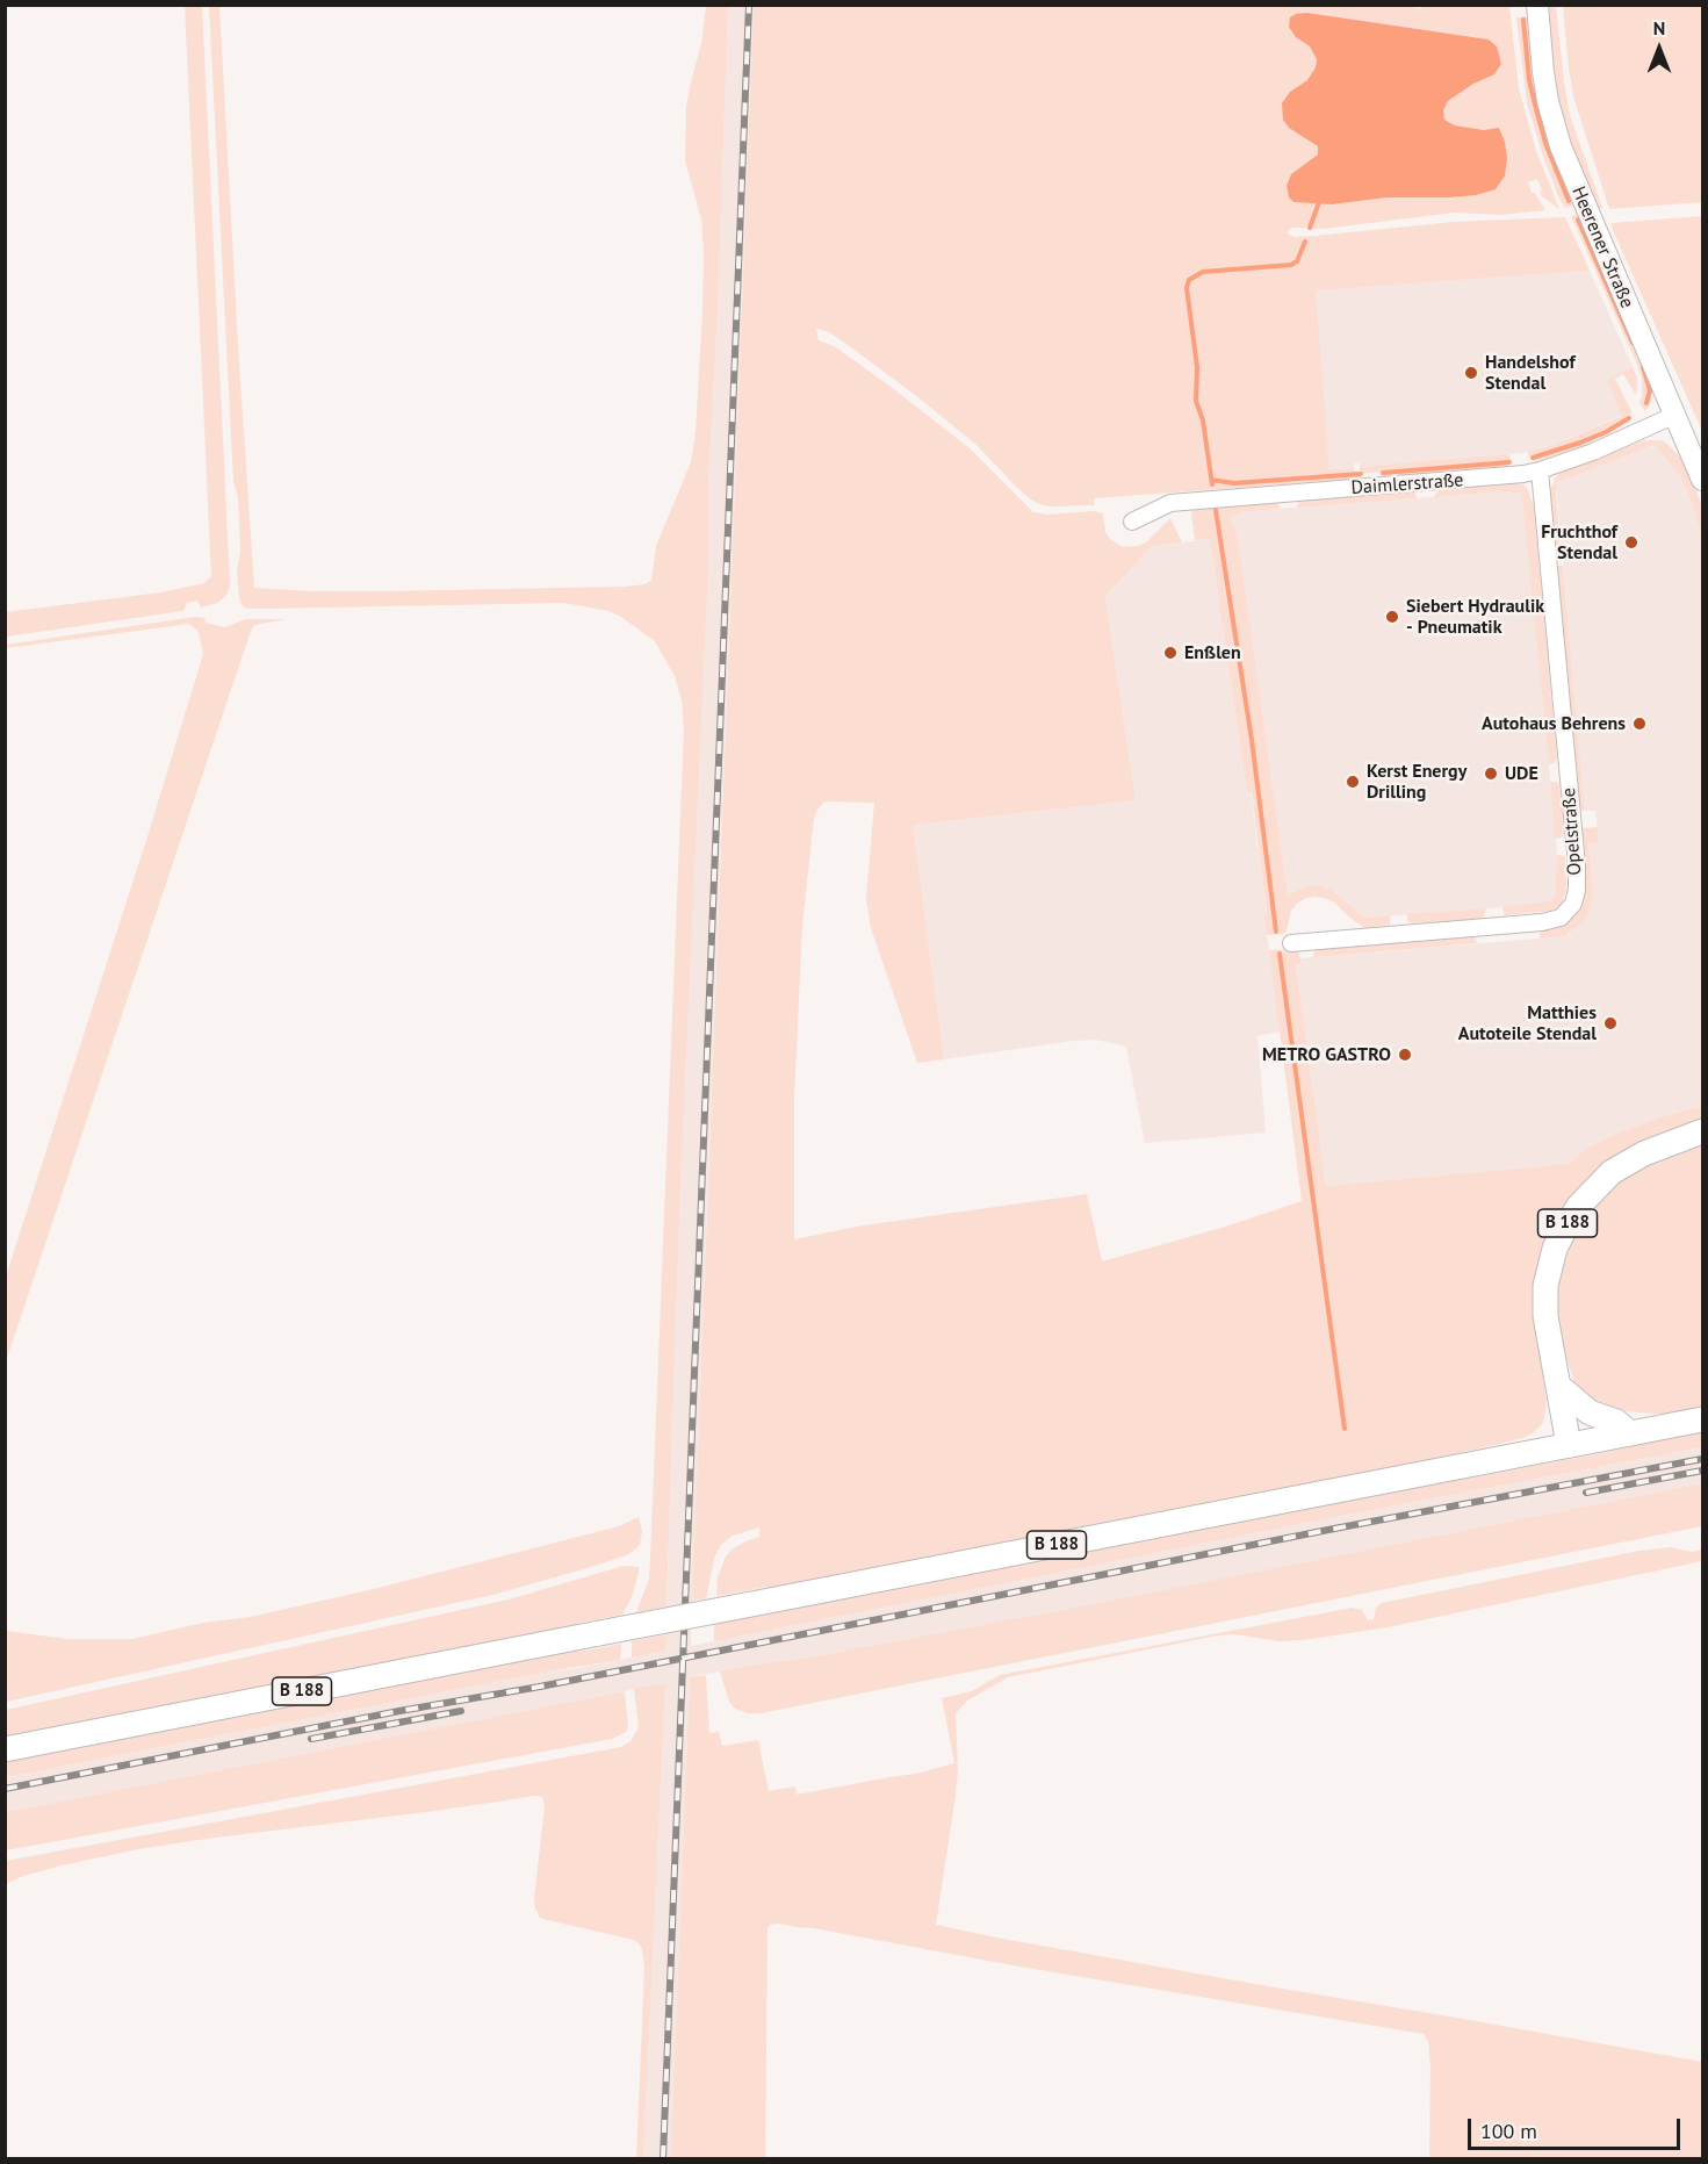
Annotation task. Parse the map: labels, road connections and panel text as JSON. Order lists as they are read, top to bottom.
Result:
{
  "streets": {
    "main road": ["Heerener Straße", "B 188"],
    "street": ["Daimlerstraße", "Opelstraße"]
  },
  "crossings": [
    ["Heerener Straße", "Daimlerstraße"],
    ["Daimlerstraße", "Opelstraße"]
  ],
  "places": [
    "Handelshof Stendal",
    "Fruchthof Stendal",
    "Siebert Hydraulik - Pneumatik",
    "Enßlen",
    "Autohaus Behrens",
    "UDE",
    "Kerst Energy Drilling",
    "Matthies Autoteile Stendal",
    "METRO GASTRO"
  ],
  "scale_bar": "100 m",
  "north": "top"
}
